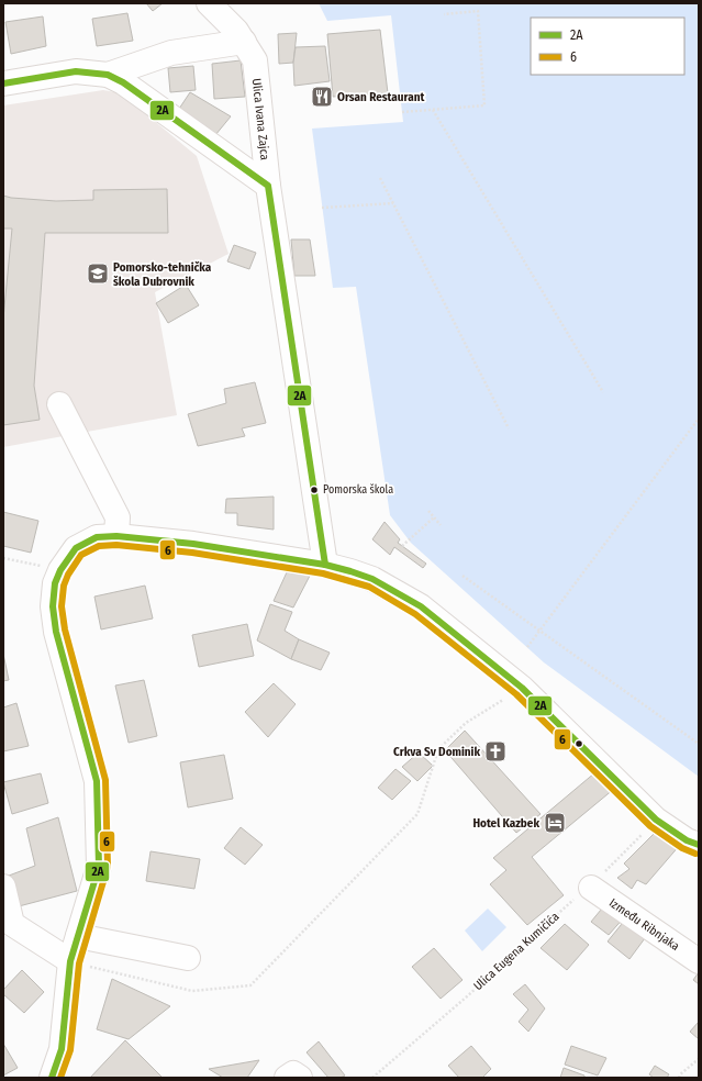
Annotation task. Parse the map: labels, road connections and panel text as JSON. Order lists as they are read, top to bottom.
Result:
{
  "streets": {
    "street": ["Ulica Ivana Zajca", "Između Ribnjaka"],
    "path": ["Ulica Eugena Kumičića"]
  },
  "crossings": [
    ["Između Ribnjaka", "Ulica Eugena Kumičića"]
  ],
  "places": {
    "restaurant": ["Orsan Restaurant"],
    "school or university": ["Pomorsko-tehnička škola Dubrovnik"],
    "other": ["Pomorska škola"],
    "church": ["Crkva Sv Dominik"],
    "hotel": ["Hotel Kazbek"]
  },
  "lines": ["transit line 2A", "transit line 6"],
  "legend": ["2A", "6"]
}
